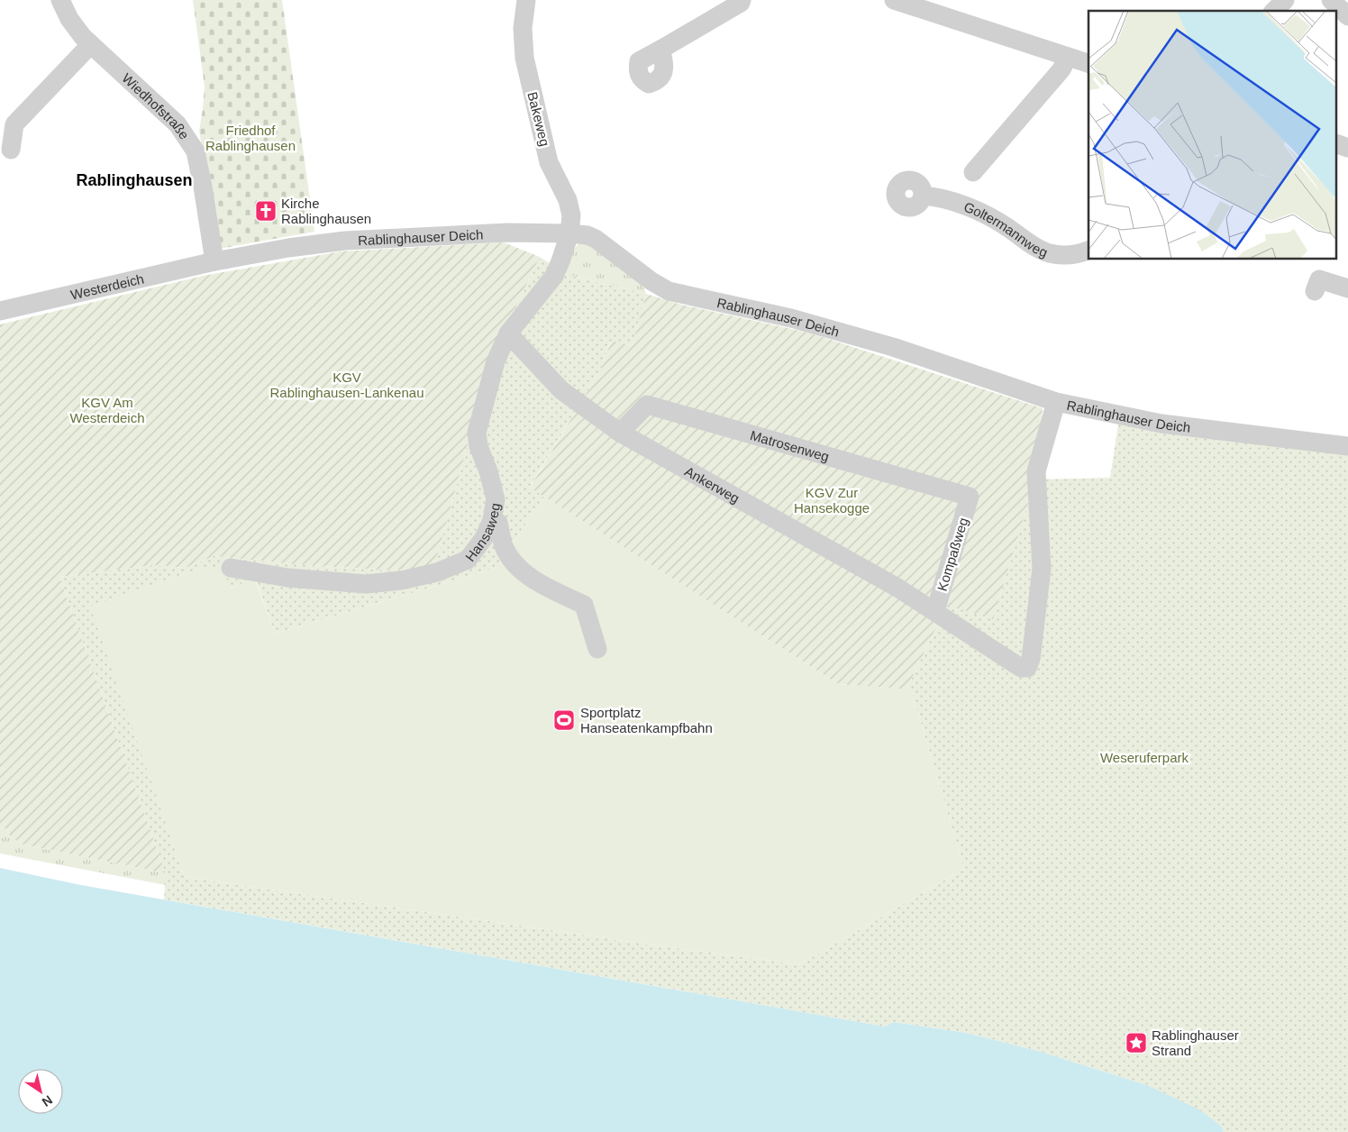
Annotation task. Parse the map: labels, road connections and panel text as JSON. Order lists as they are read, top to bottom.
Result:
{
  "streets": {
    "street": [
      "Wiedhofstraße",
      "Bakeweg",
      "Goltermannweg",
      "Rablinghauser Deich",
      "Westerdeich",
      "Matrosenweg",
      "Ankerweg",
      "Hansaweg",
      "Kompaßweg"
    ]
  },
  "crossings": [
    ["Wiedhofstraße", "Rablinghauser Deich"],
    ["Wiedhofstraße", "Westerdeich"],
    ["Bakeweg", "Rablinghauser Deich"],
    ["Bakeweg", "Hansaweg"],
    ["Rablinghauser Deich", "Westerdeich"],
    ["Rablinghauser Deich", "Ankerweg"],
    ["Rablinghauser Deich", "Hansaweg"],
    ["Matrosenweg", "Ankerweg"],
    ["Matrosenweg", "Kompaßweg"],
    ["Ankerweg", "Hansaweg"],
    ["Ankerweg", "Kompaßweg"]
  ],
  "districts": ["Rablinghausen"],
  "parks": [
    "Friedhof Rablinghausen",
    "KGV Rablinghausen-Lankenau",
    "KGV Am Westerdeich",
    "KGV Zur Hansekogge",
    "Weseruferpark"
  ],
  "places": {
    "church": ["Kirche Rablinghausen"],
    "sports": ["Sportplatz Hanseatenkampfbahn"],
    "place": ["Rablinghauser Strand"]
  },
  "north": "bottom right"
}
